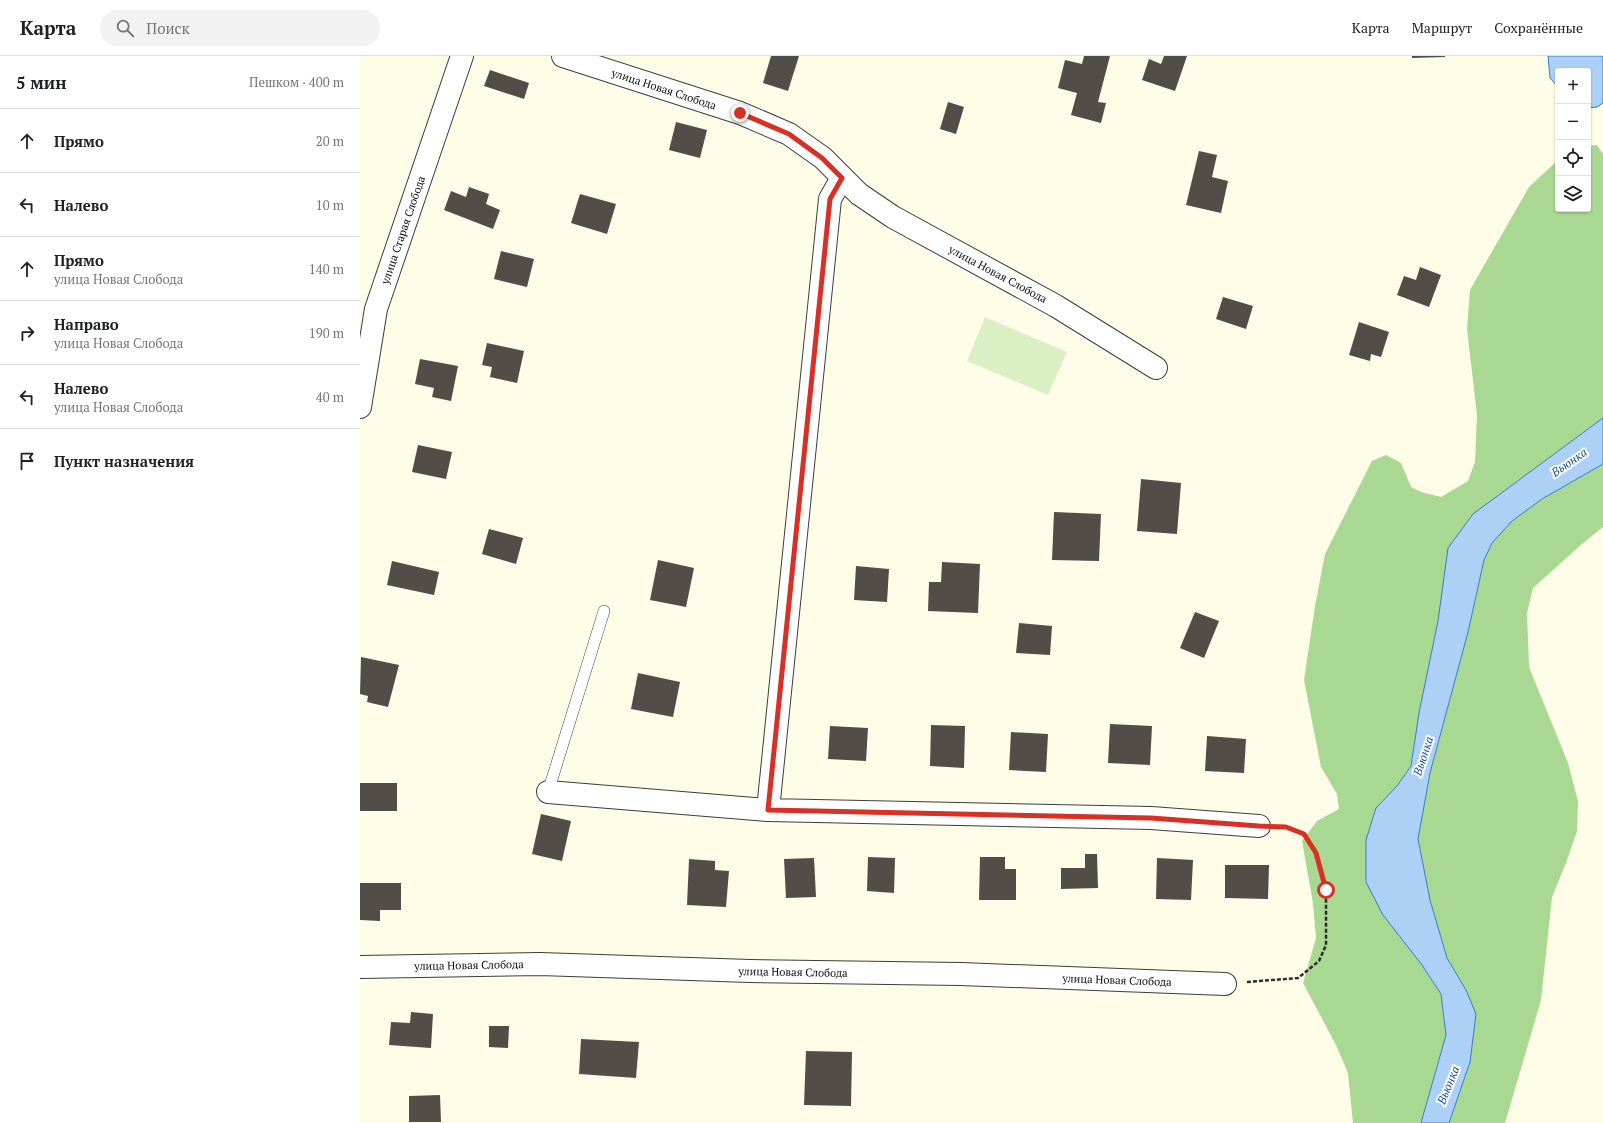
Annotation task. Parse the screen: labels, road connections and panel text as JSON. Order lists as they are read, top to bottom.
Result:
{
  "streets": {
    "street": ["улица Новая Слобода", "улица Старая Слобода"]
  },
  "water": ["Вьюнка"],
  "page": {
    "header": "Карта",
    "search": "Поиск",
    "nav": ["Карта", "Маршрут", "Сохранённые"],
    "heading": ["5 мин", "Пешком · 400 m"],
    "map_buttons": ["+", "−"],
    "list": [
      ["Прямо", "20 m"],
      ["Налево", "10 m"],
      ["Прямо", "улица Новая Слобода", "140 m"],
      ["Направо", "улица Новая Слобода", "190 m"],
      ["Налево", "улица Новая Слобода", "40 m"],
      "Пункт назначения"
    ]
  }
}
